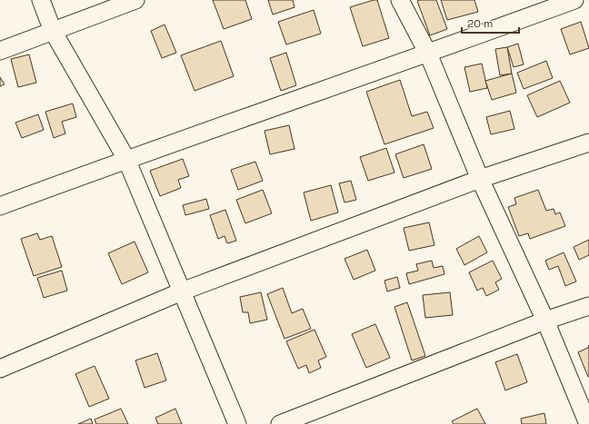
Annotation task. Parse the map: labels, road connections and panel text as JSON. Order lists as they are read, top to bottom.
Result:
{
  "scale_bar": "20 m"
}
